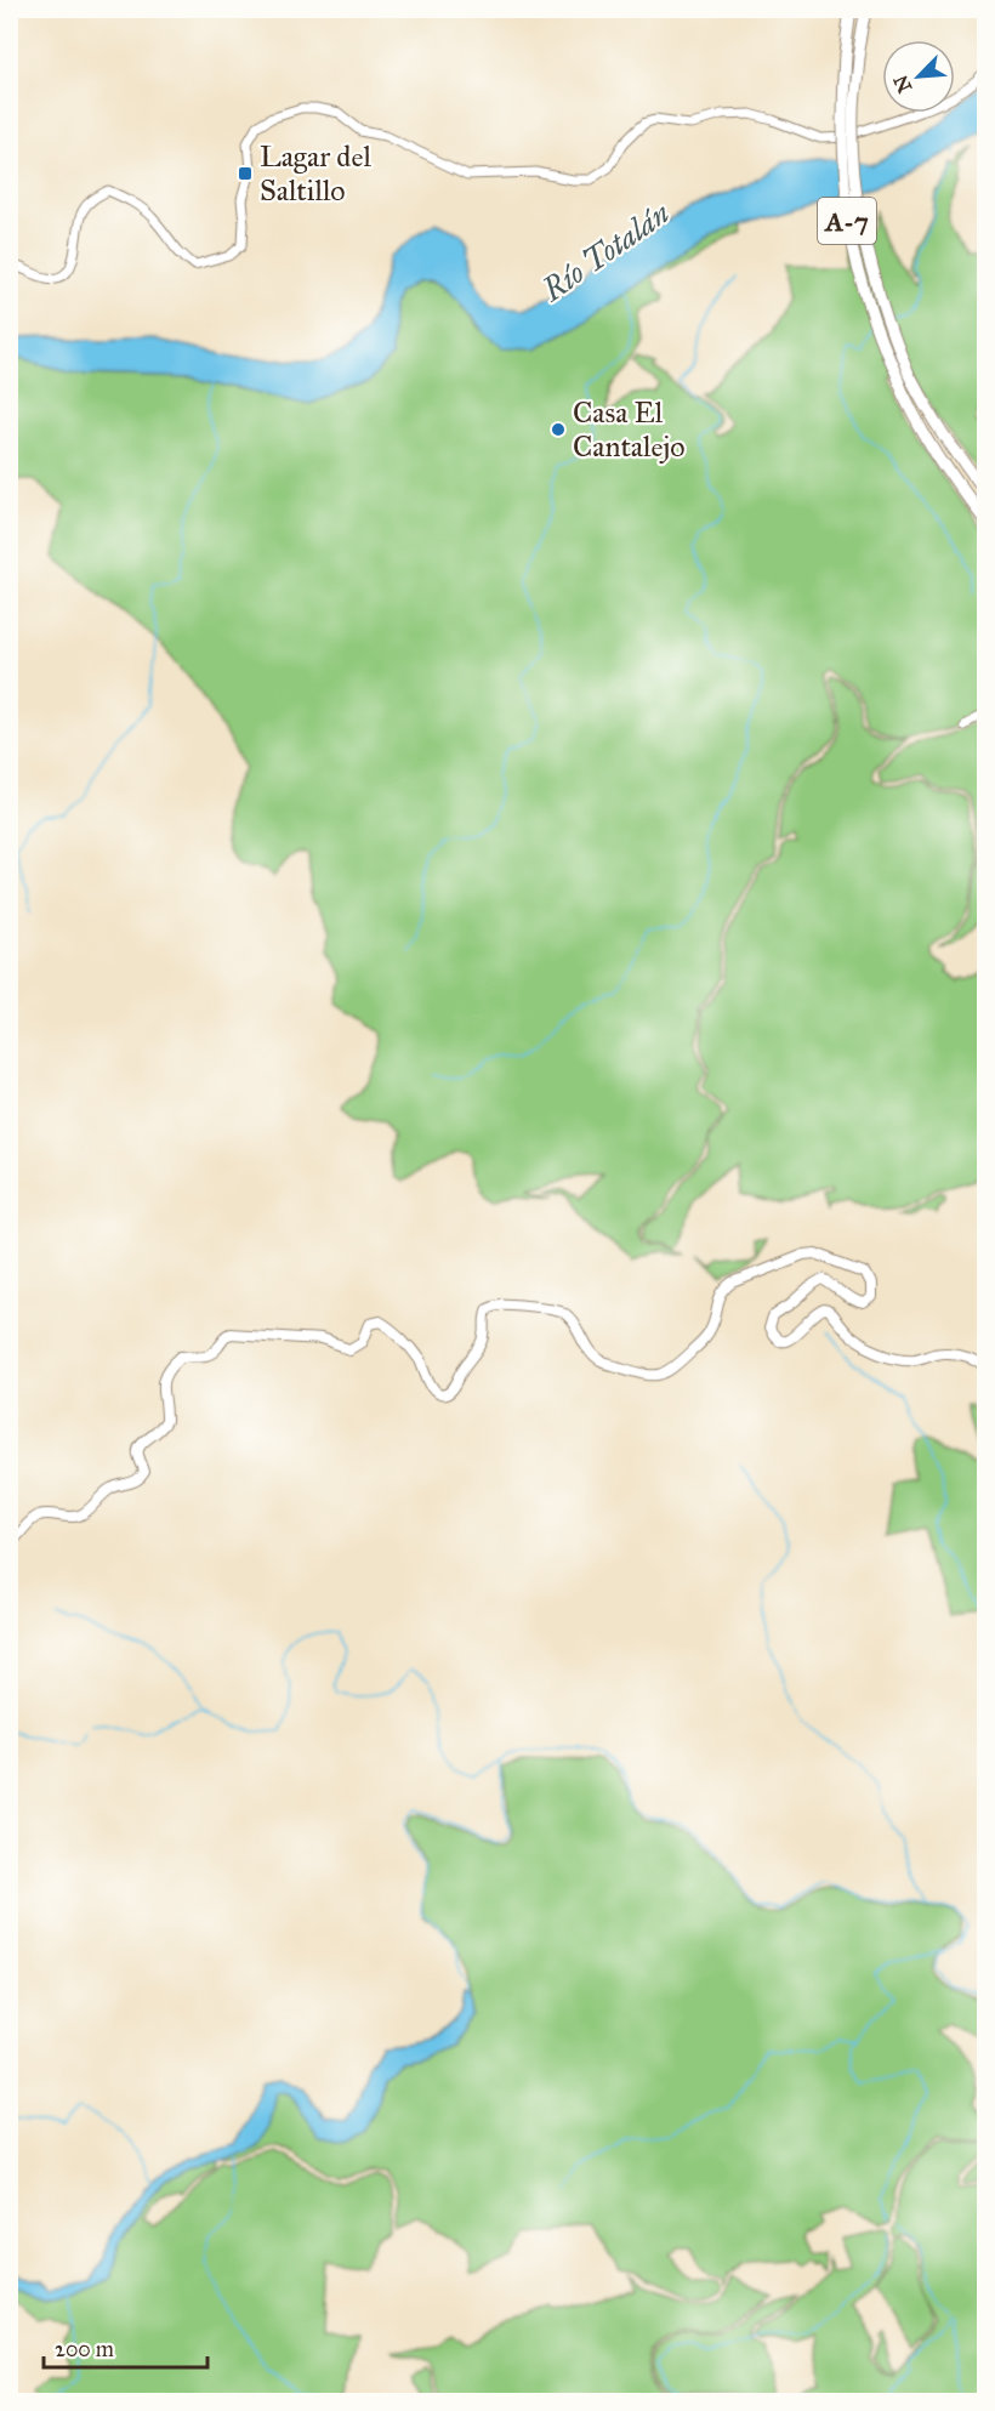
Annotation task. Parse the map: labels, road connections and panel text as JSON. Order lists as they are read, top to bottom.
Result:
{
  "streets": {
    "highway": ["A-7"]
  },
  "water": ["Río Totalán"],
  "places": {
    "transit": ["Lagar del Saltillo"],
    "other": ["Casa El Cantalejo"]
  },
  "scale_bar": "200 m",
  "north": "bottom left"
}
